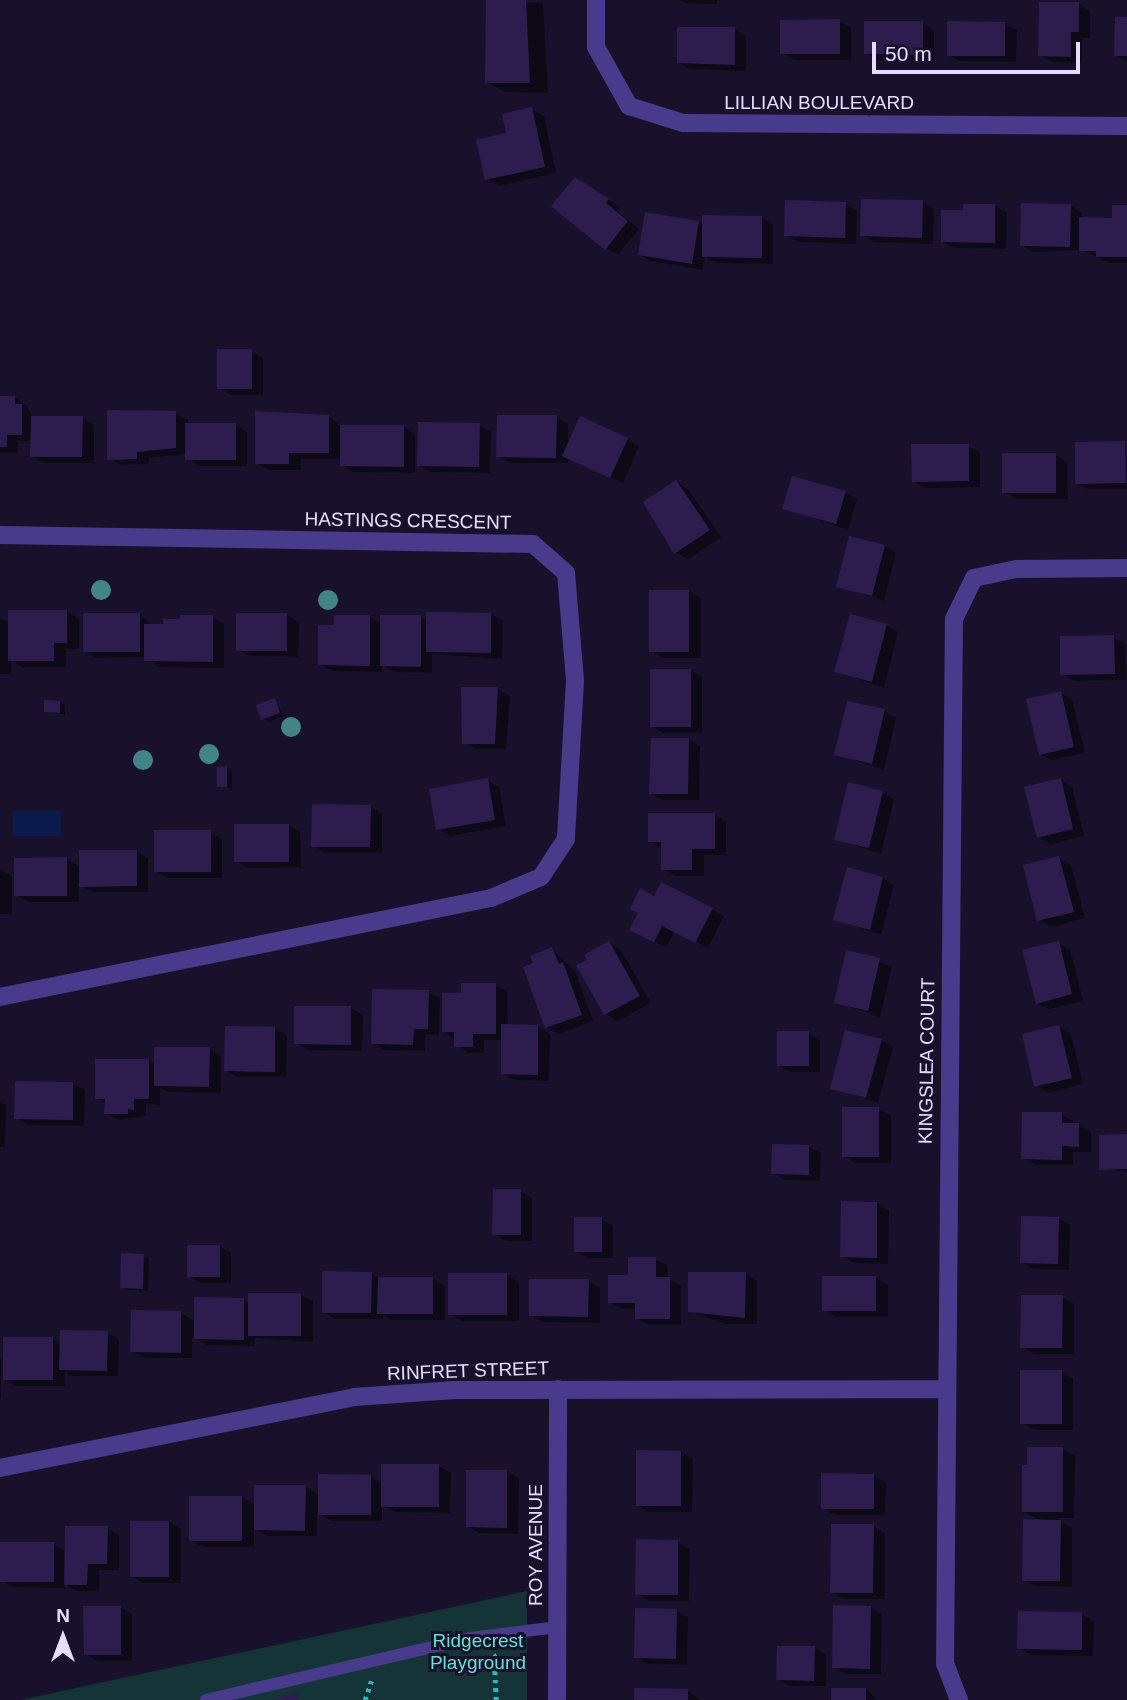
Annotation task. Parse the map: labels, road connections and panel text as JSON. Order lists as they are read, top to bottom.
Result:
{
  "streets": {
    "street": [
      "LILLIAN BOULEVARD",
      "HASTINGS CRESCENT",
      "KINGSLEA COURT",
      "RINFRET STREET",
      "ROY AVENUE"
    ]
  },
  "crossings": [
    ["KINGSLEA COURT", "RINFRET STREET"],
    ["RINFRET STREET", "ROY AVENUE"]
  ],
  "parks": ["Ridgecrest Playground"],
  "scale_bar": "50 m",
  "north": "top"
}
